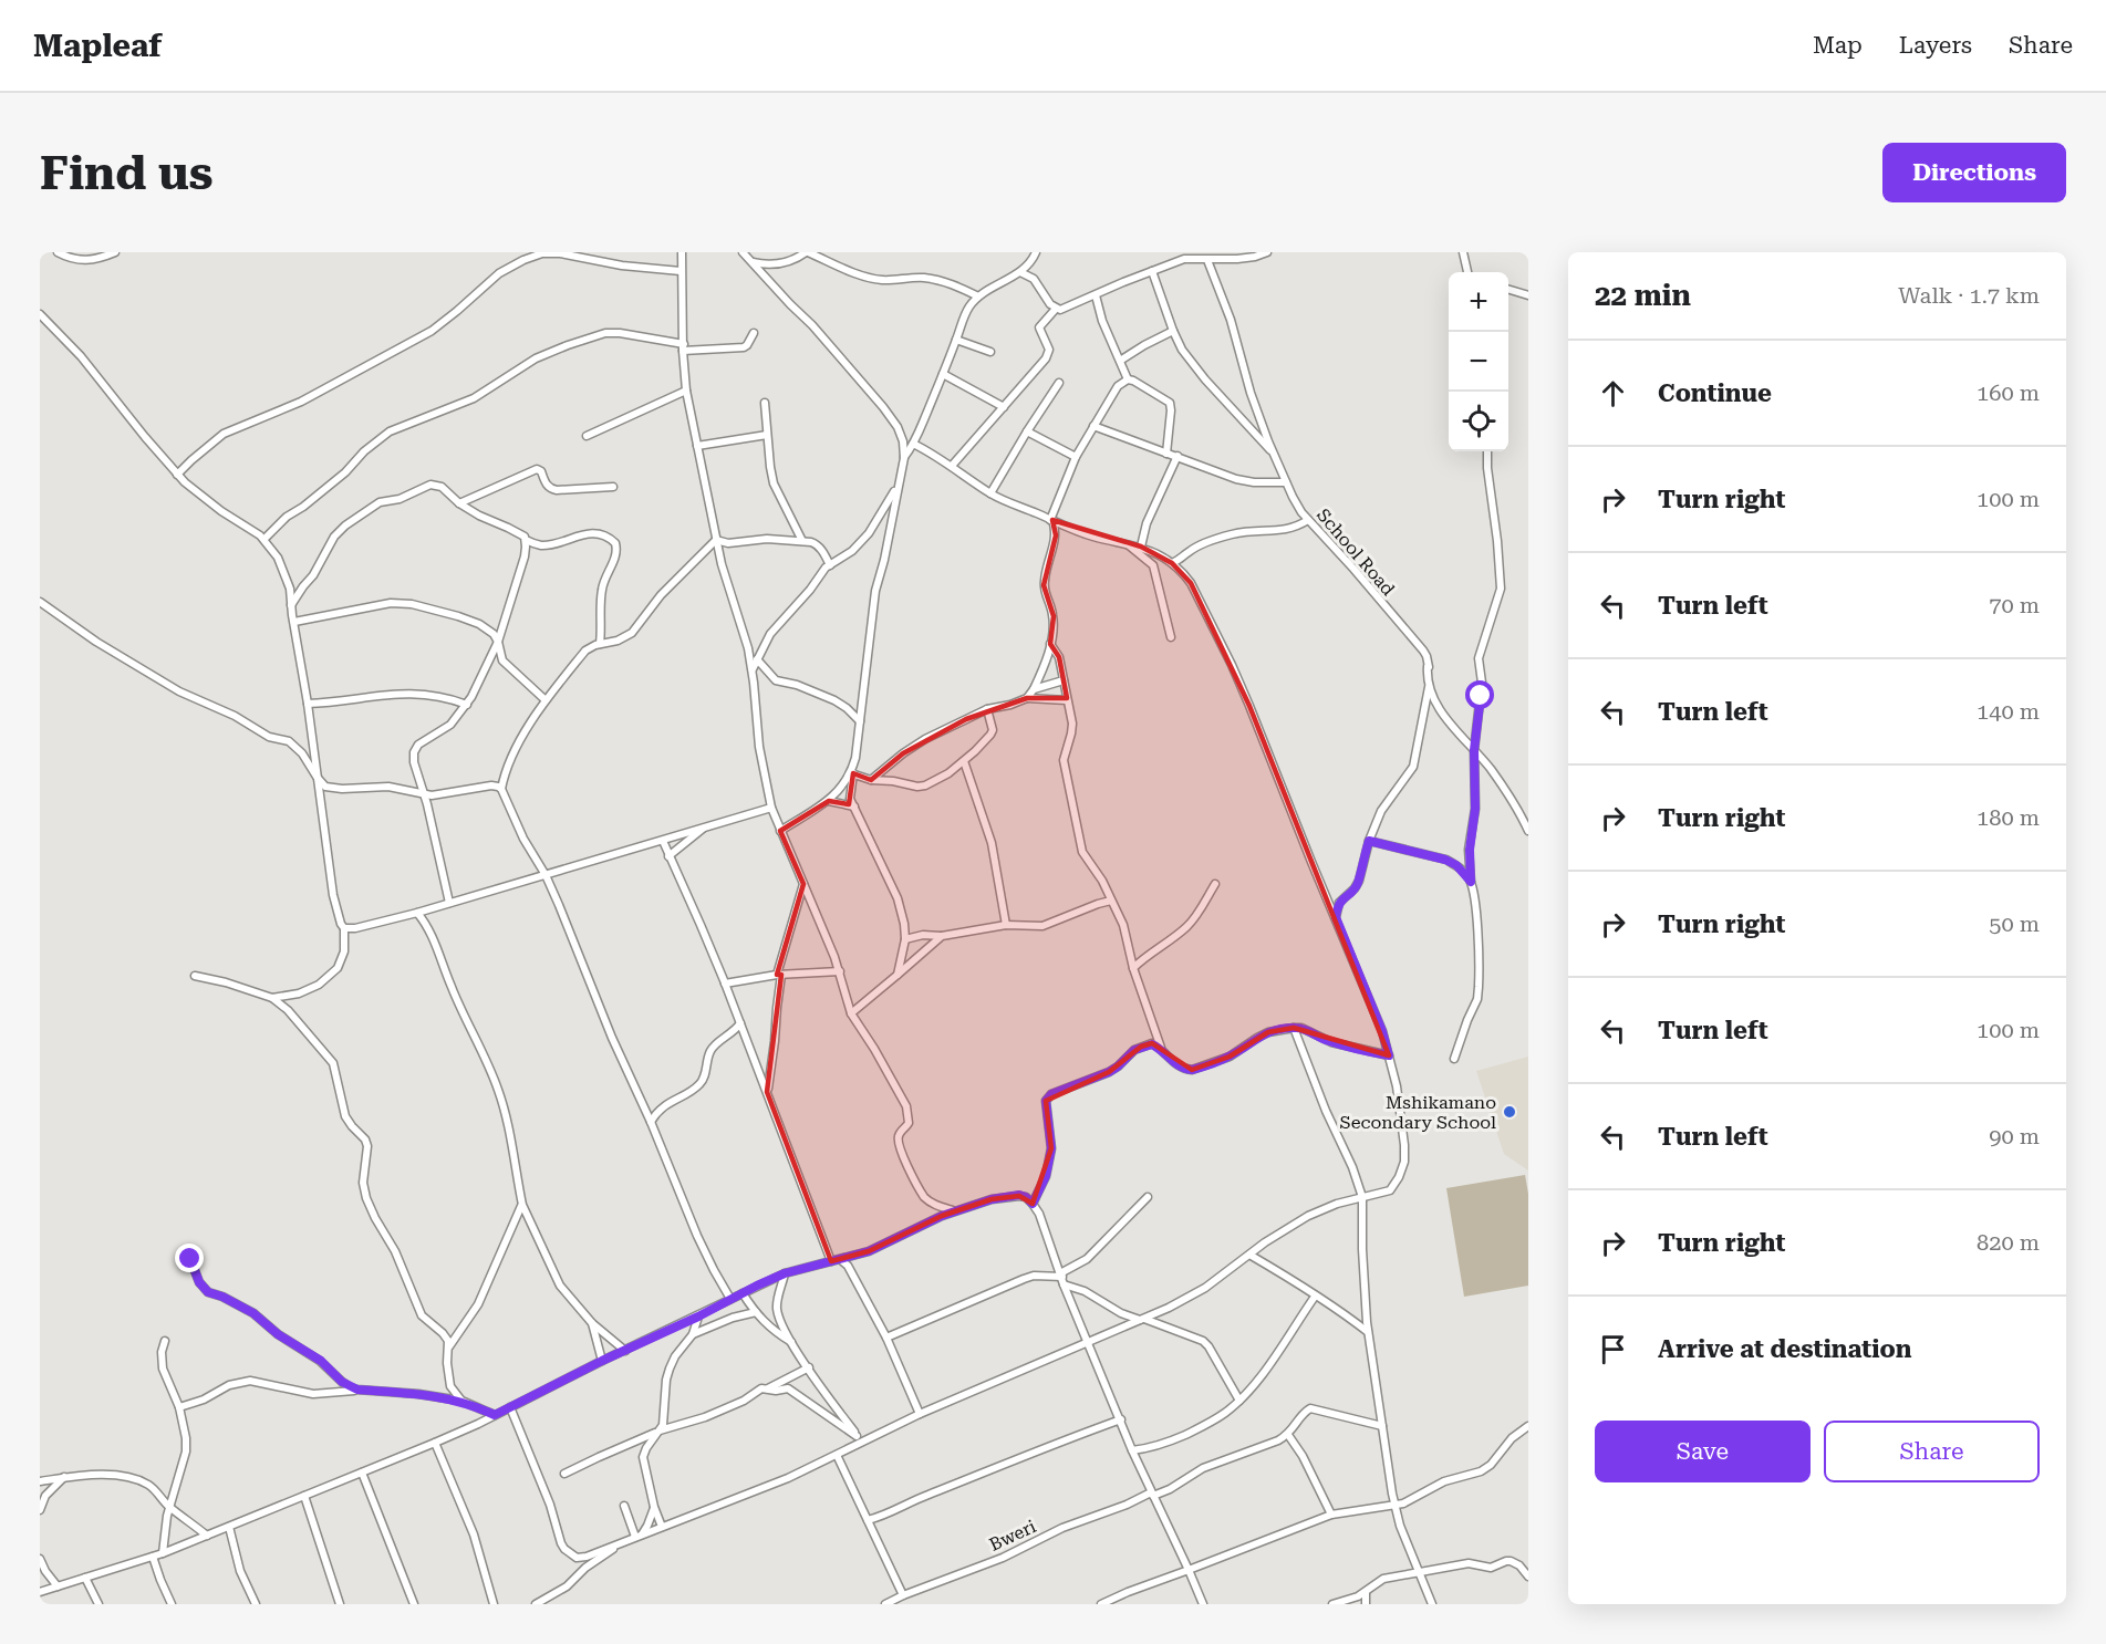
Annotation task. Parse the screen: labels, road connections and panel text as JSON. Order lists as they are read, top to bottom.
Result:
{
  "streets": {
    "street": ["School Road", "Bweri"]
  },
  "places": ["Mshikamano Secondary School"],
  "page": {
    "header": "Mapleaf",
    "nav": ["Map", "Layers", "Share"],
    "buttons": [
      "Directions",
      ["Save", "Share"]
    ],
    "title": "Find us",
    "heading": ["22 min", "Walk · 1.7 km"],
    "map_buttons": ["+", "−"],
    "list": [
      ["Continue", "160 m"],
      ["Turn right", "100 m"],
      ["Turn left", "70 m"],
      ["Turn left", "140 m"],
      ["Turn right", "180 m"],
      ["Turn right", "50 m"],
      ["Turn left", "100 m"],
      ["Turn left", "90 m"],
      ["Turn right", "820 m"],
      "Arrive at destination"
    ]
  }
}
